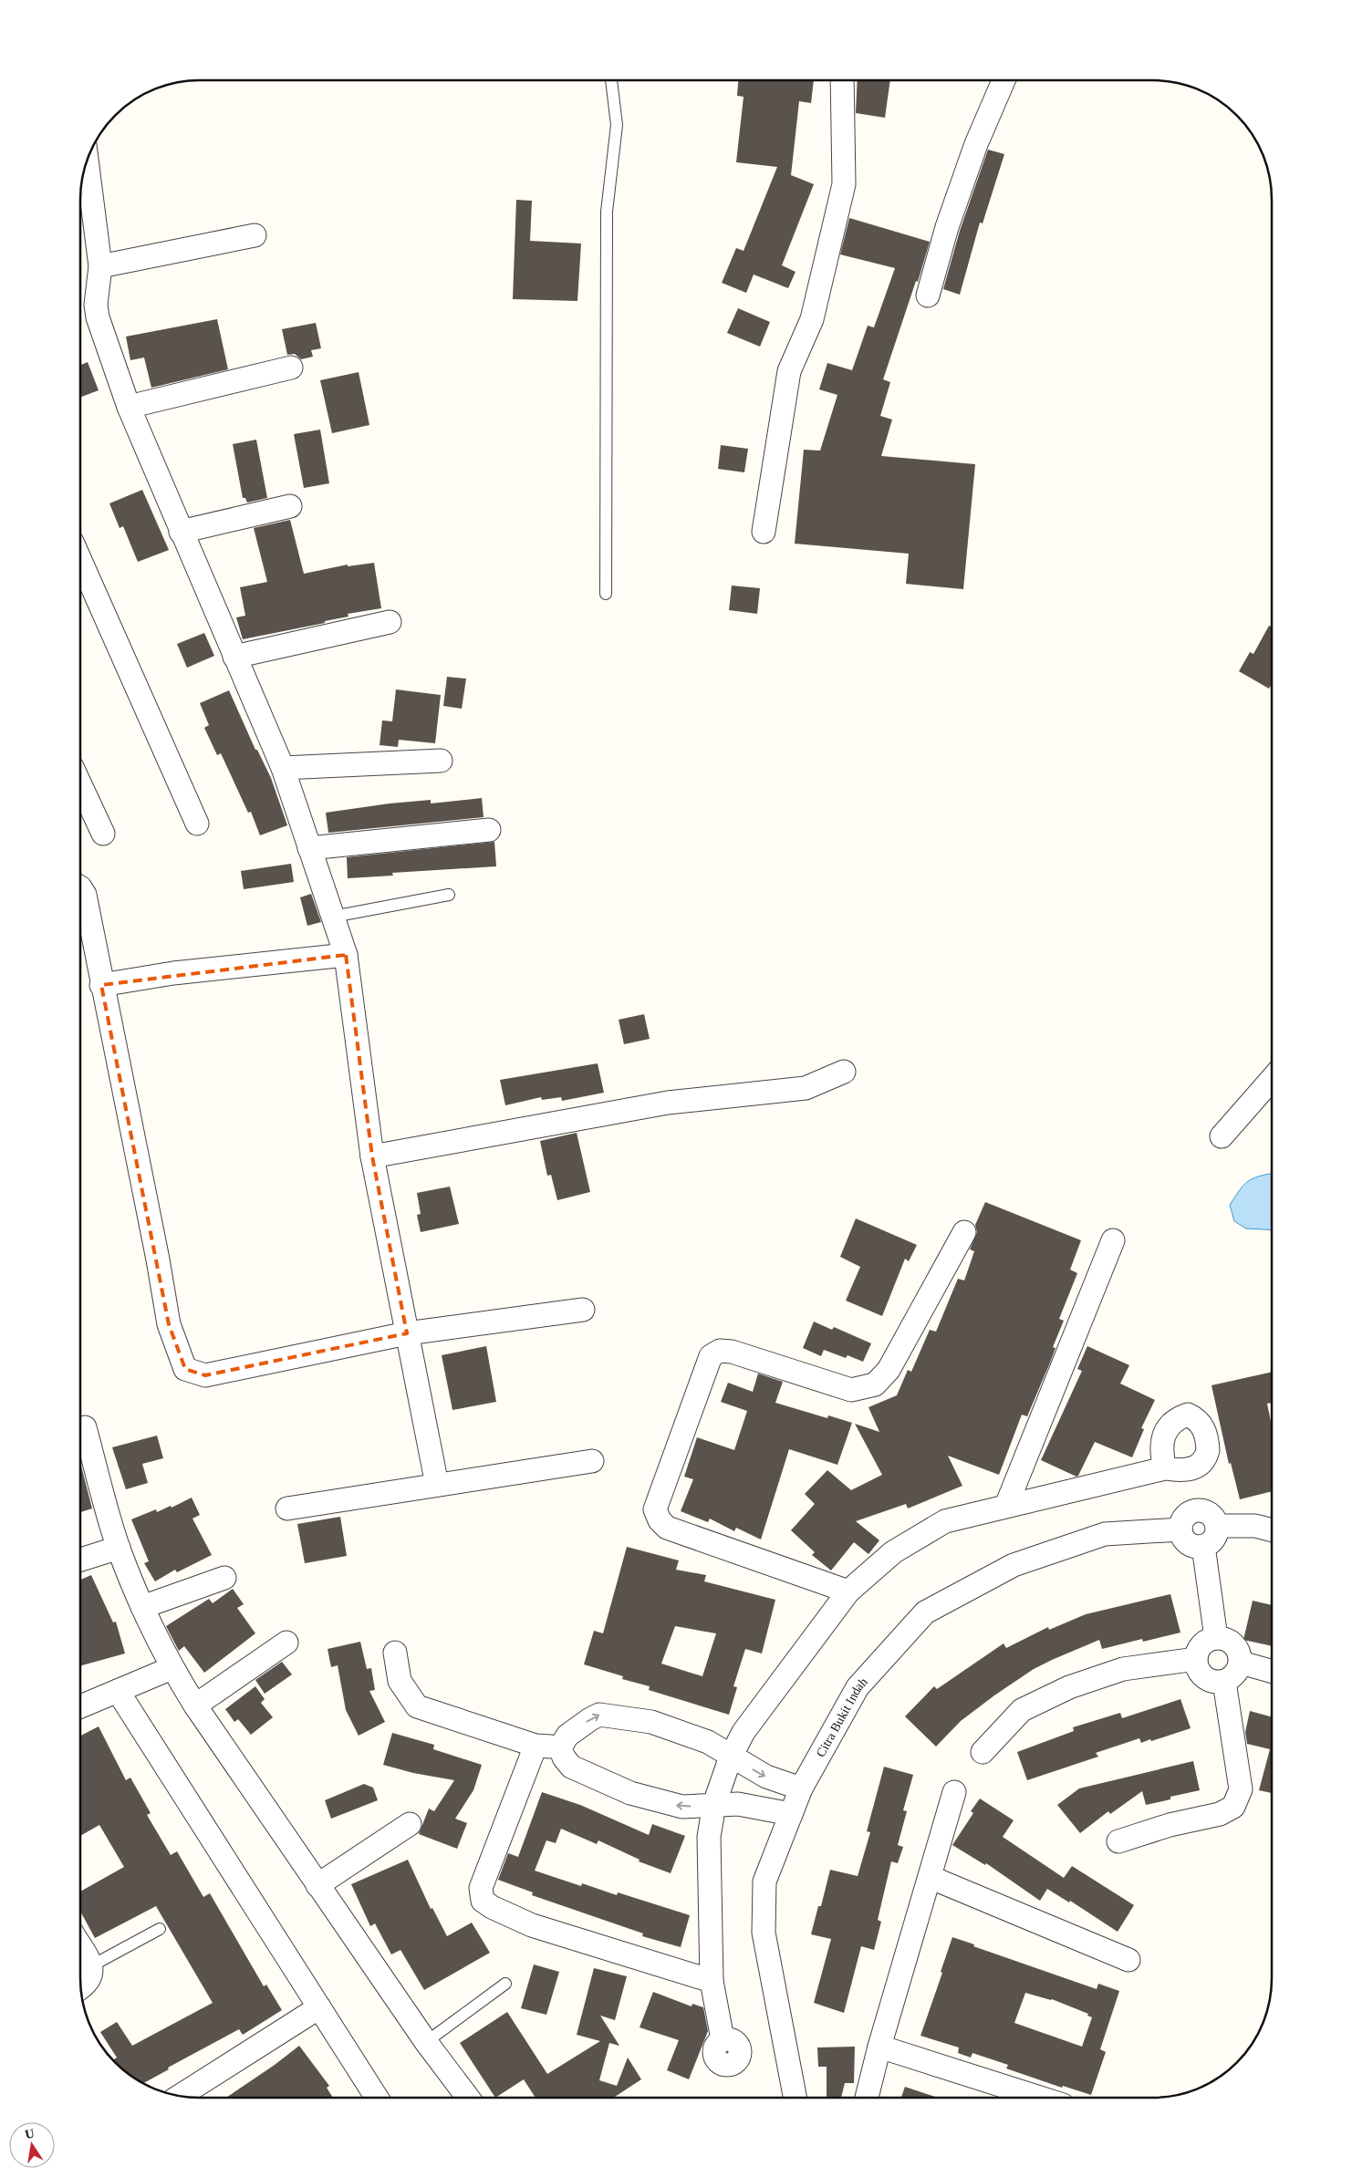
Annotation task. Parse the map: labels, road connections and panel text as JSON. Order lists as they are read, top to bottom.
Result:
{
  "streets": {
    "street": ["Citra Bukit Indah"]
  },
  "north": "top"
}
